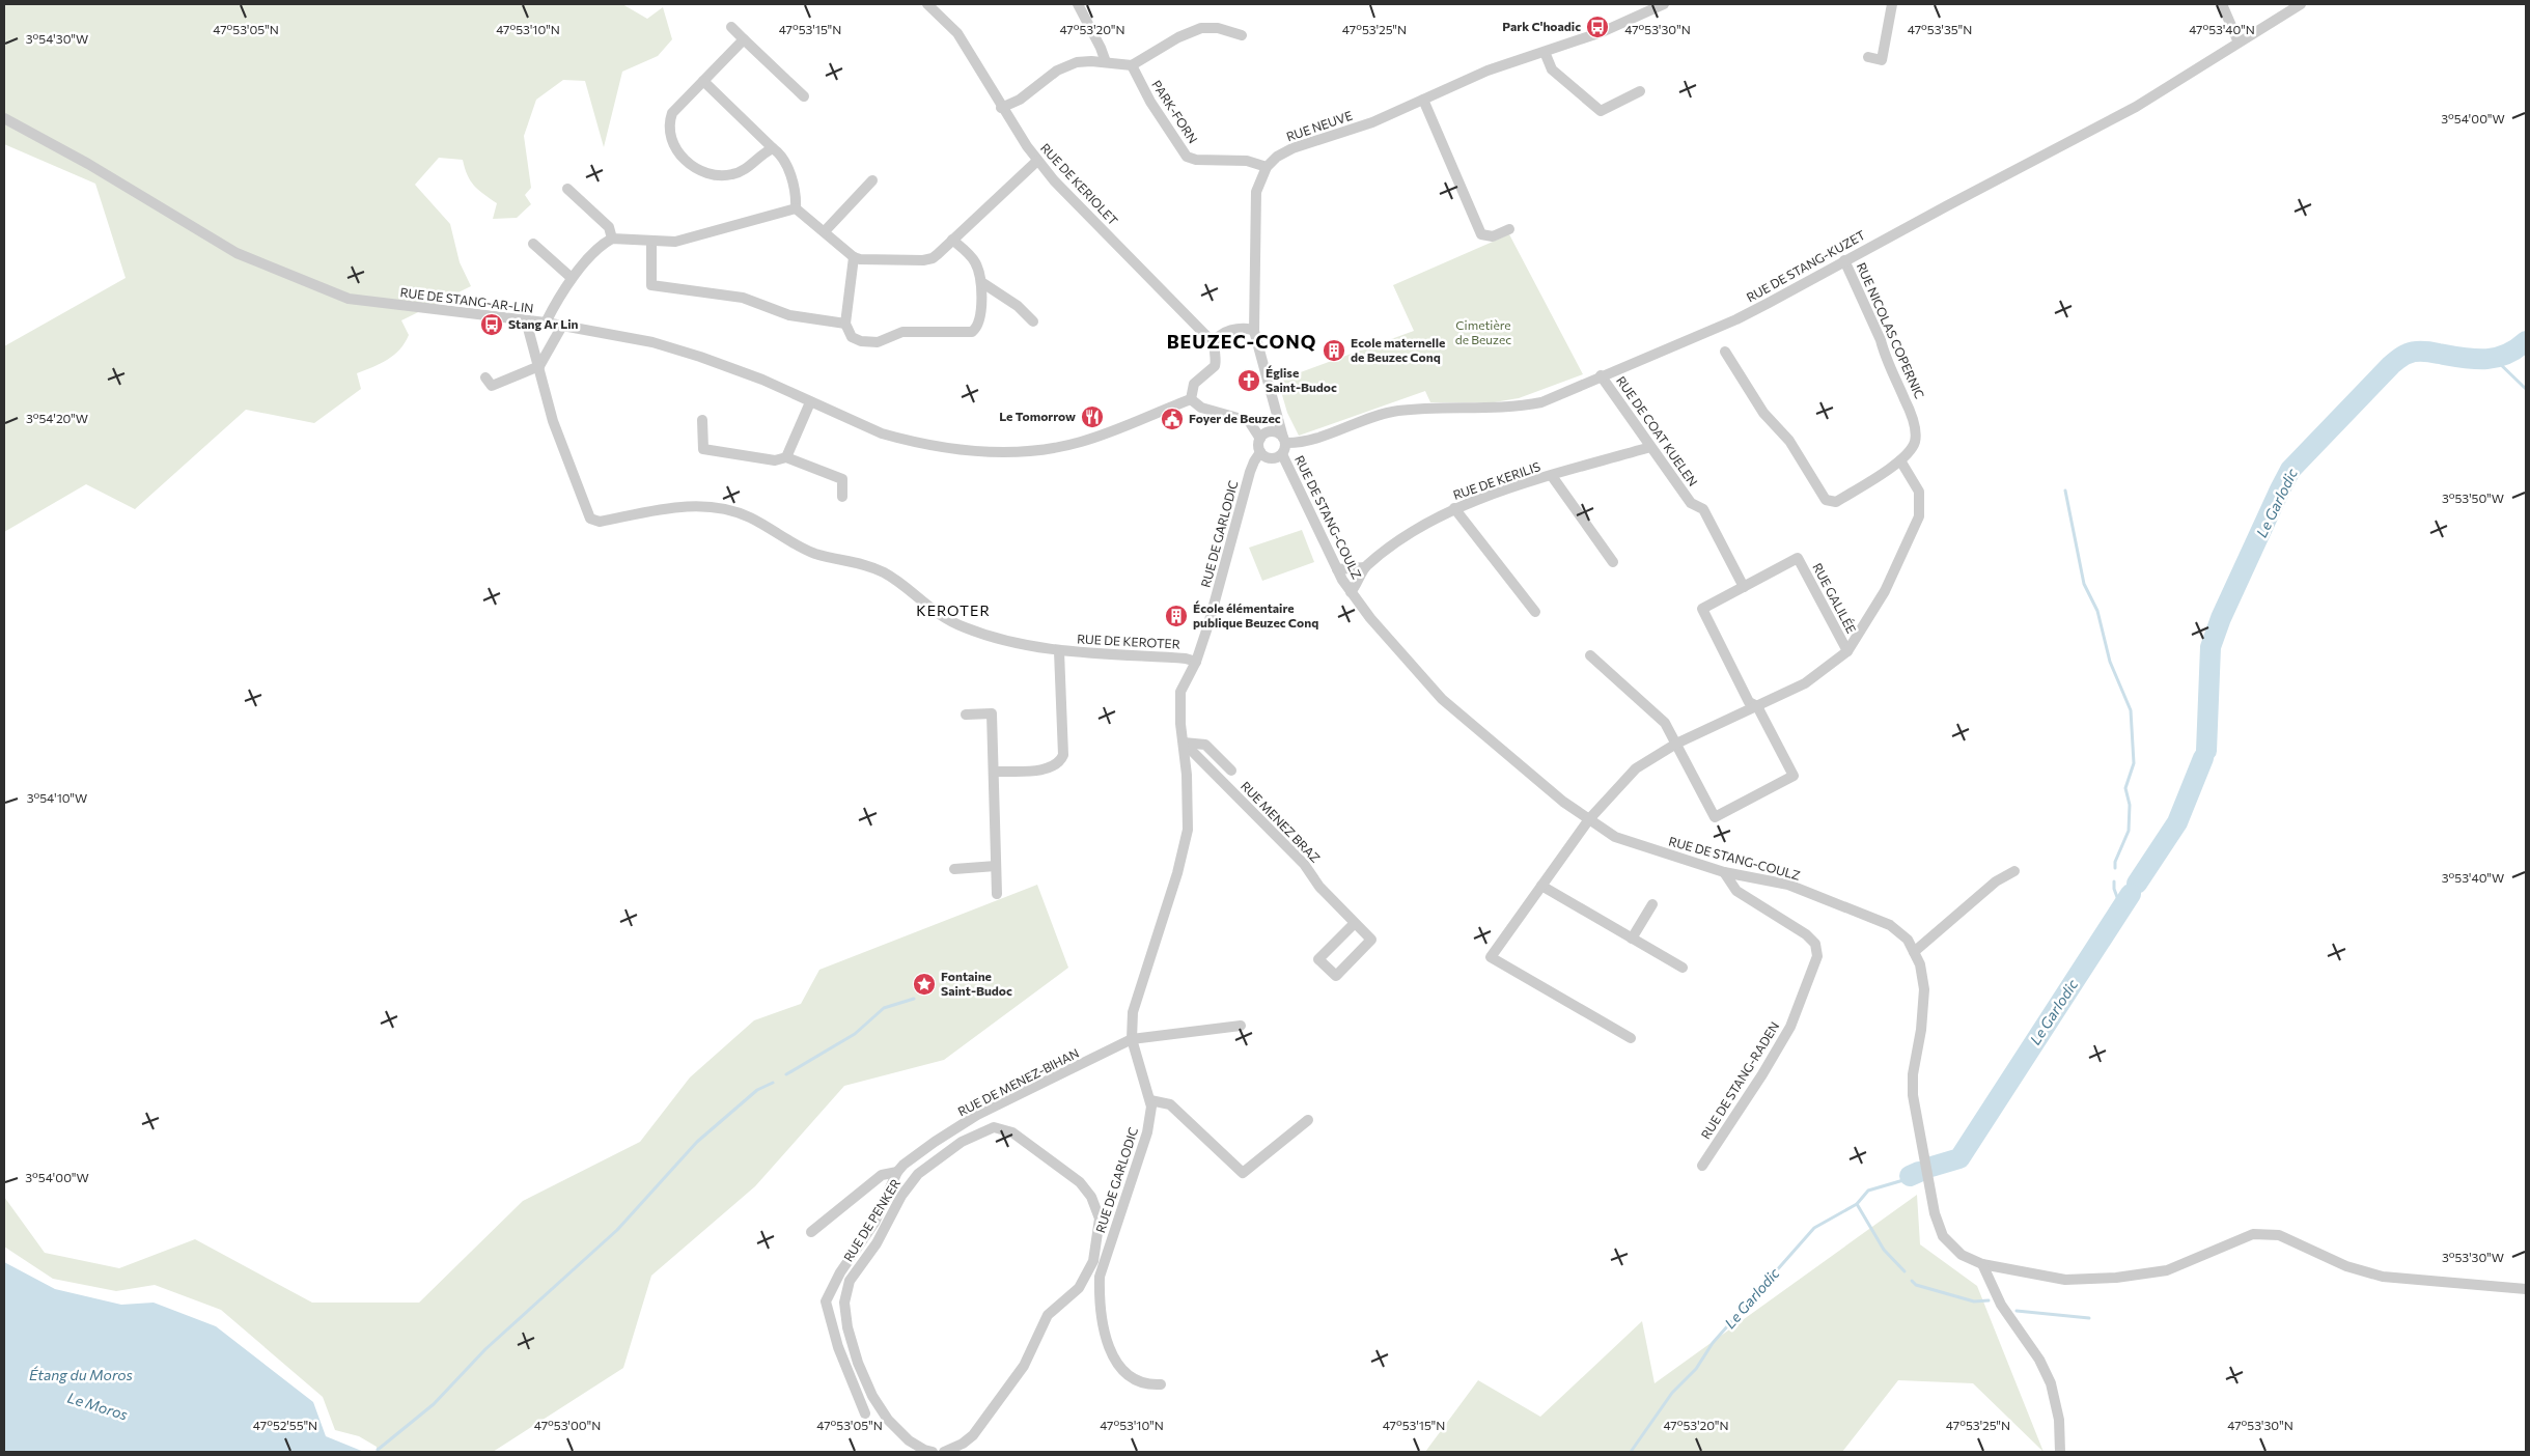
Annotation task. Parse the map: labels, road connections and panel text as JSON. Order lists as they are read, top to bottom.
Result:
{
  "streets": {
    "street": [
      "PARK-FORN",
      "RUE NEUVE",
      "RUE DE KERIOLET",
      "RUE DE STANG-KUZET",
      "RUE DE STANG-AR-LIN",
      "RUE NICOLAS COPERNIC",
      "RUE DE COAT KUELEN",
      "RUE DE KERILIS",
      "RUE DE STANG-COULZ",
      "RUE DE GARLODIC",
      "RUE GALILÉE",
      "RUE DE KEROTER",
      "RUE MENEZ BRAZ",
      "RUE DE STANG-RADEN",
      "RUE DE MENEZ-BIHAN",
      "RUE DE PENKER"
    ]
  },
  "crossings": [
    ["PARK-FORN", "RUE NEUVE"],
    ["RUE NEUVE", "RUE DE STANG-COULZ"],
    ["RUE DE STANG-KUZET", "RUE NICOLAS COPERNIC"],
    ["RUE DE STANG-KUZET", "RUE DE COAT KUELEN"],
    ["RUE DE STANG-KUZET", "RUE DE STANG-COULZ"],
    ["RUE DE STANG-KUZET", "RUE DE GARLODIC"],
    ["RUE DE COAT KUELEN", "RUE DE KERILIS"],
    ["RUE DE COAT KUELEN", "RUE GALILÉE"],
    ["RUE DE KERILIS", "RUE DE STANG-COULZ"],
    ["RUE DE STANG-COULZ", "RUE DE GARLODIC"],
    ["RUE DE STANG-COULZ", "RUE DE STANG-RADEN"],
    ["RUE DE GARLODIC", "RUE DE KEROTER"],
    ["RUE DE GARLODIC", "RUE MENEZ BRAZ"],
    ["RUE DE GARLODIC", "RUE DE MENEZ-BIHAN"]
  ],
  "districts": ["BEUZEC-CONQ", "KEROTER"],
  "water": ["Le Garlodic", "Étang du Moros", "Le Moros"],
  "parks": ["Cimetière de Beuzec"],
  "places": {
    "bus stop": ["Park C'hoadic", "Stang Ar Lin"],
    "building": ["Ecole maternelle de Beuzec Conq", "École élémentaire publique Beuzec Conq"],
    "church": ["Église Saint-Budoc"],
    "restaurant": ["Le Tomorrow"],
    "public building": ["Foyer de Beuzec"],
    "place": ["Fontaine Saint-Budoc"]
  },
  "coordinates": [
    "47°53'05\"N",
    "47°53'10\"N",
    "47°53'15\"N",
    "47°53'20\"N",
    "47°53'25\"N",
    "47°53'30\"N",
    "47°53'35\"N",
    "47°53'40\"N",
    "3°54'30\"W",
    "3°54'00\"W",
    "3°54'20\"W",
    "3°53'50\"W",
    "3°54'10\"W",
    "3°53'40\"W",
    "3°53'30\"W",
    "47°52'55\"N",
    "47°53'00\"N"
  ]
}
